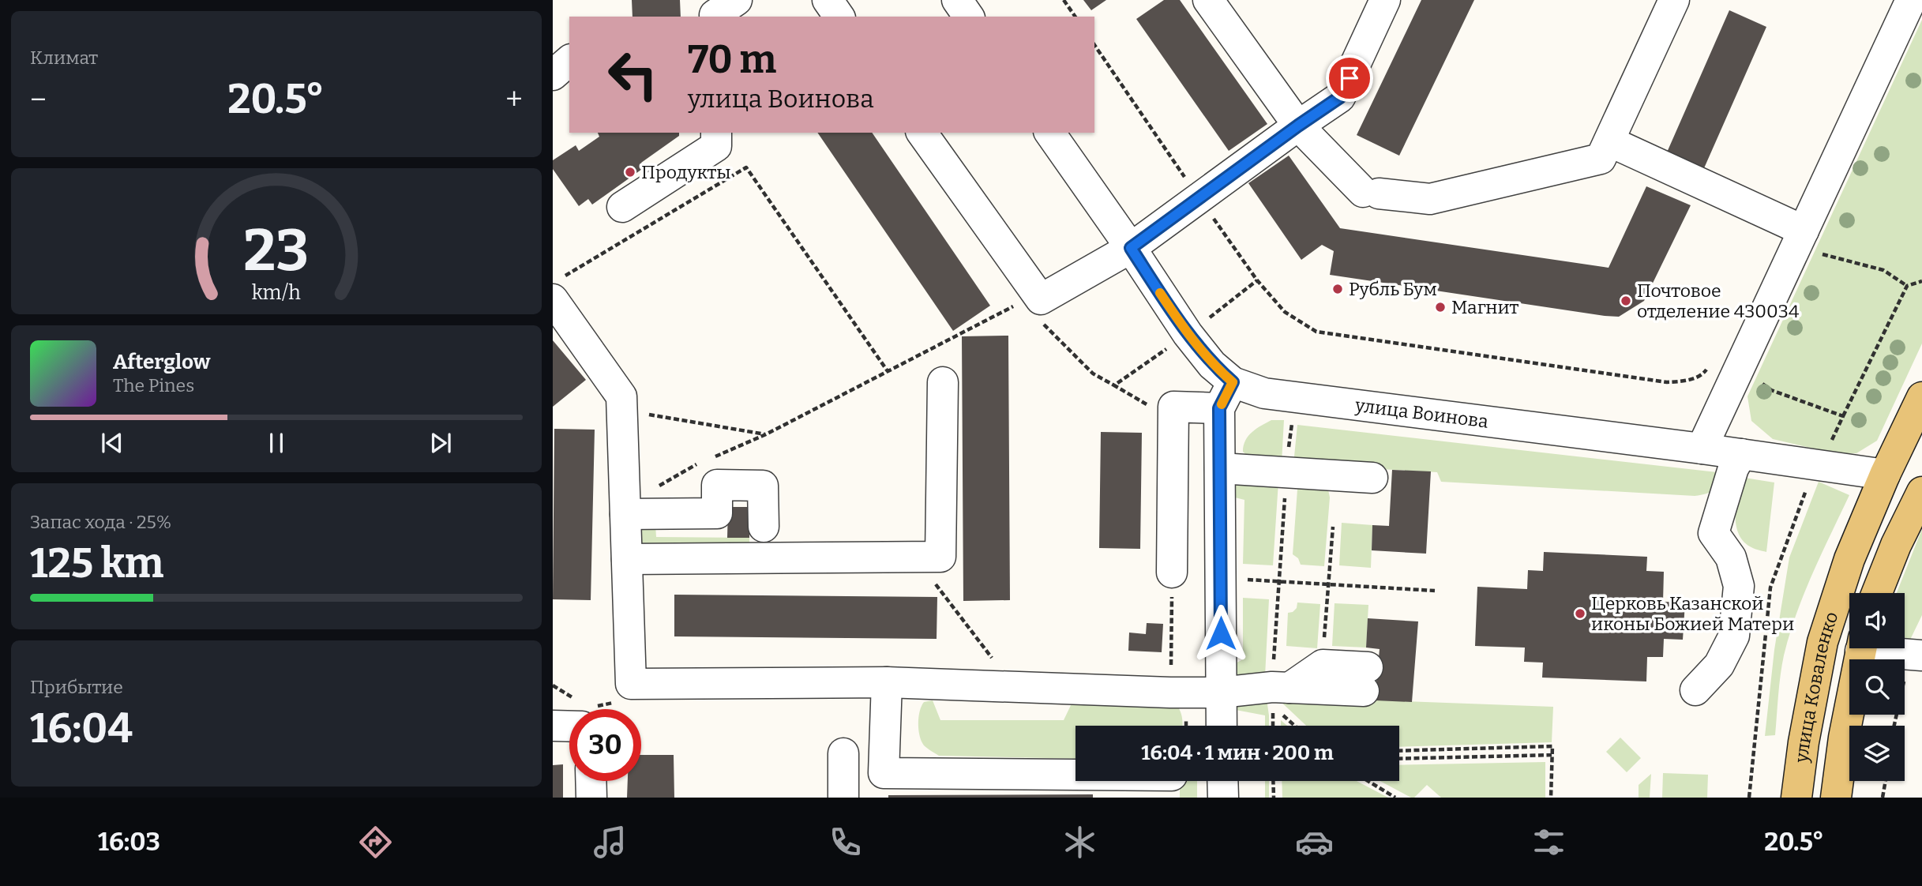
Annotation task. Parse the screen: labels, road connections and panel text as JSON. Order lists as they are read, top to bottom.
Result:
{
  "streets": {
    "main road": ["улица Воинова", "улица Коваленко"]
  },
  "crossings": [
    ["улица Воинова", "улица Коваленко"]
  ],
  "places": [
    "Продукты",
    "Рубль Бум",
    "Почтовое отделение 430034",
    "Магнит",
    "Церковь Казанской иконы Божией Матери"
  ],
  "page": {
    "tile": [
      "Климат",
      ["Запас хода · 25%", "125 km"],
      ["Прибытие", "16:04"]
    ],
    "turn": ["70 m", "улица Воинова"],
    "heat": ["−", "20.5°", "+"],
    "song": ["Afterglow", "The Pines"],
    "limit": "30",
    "trip": "16:04 · 1 мин · 200 m",
    "tabs": ["16:03", "20.5°"],
    "gauge": ["23", "km/h"]
  }
}
